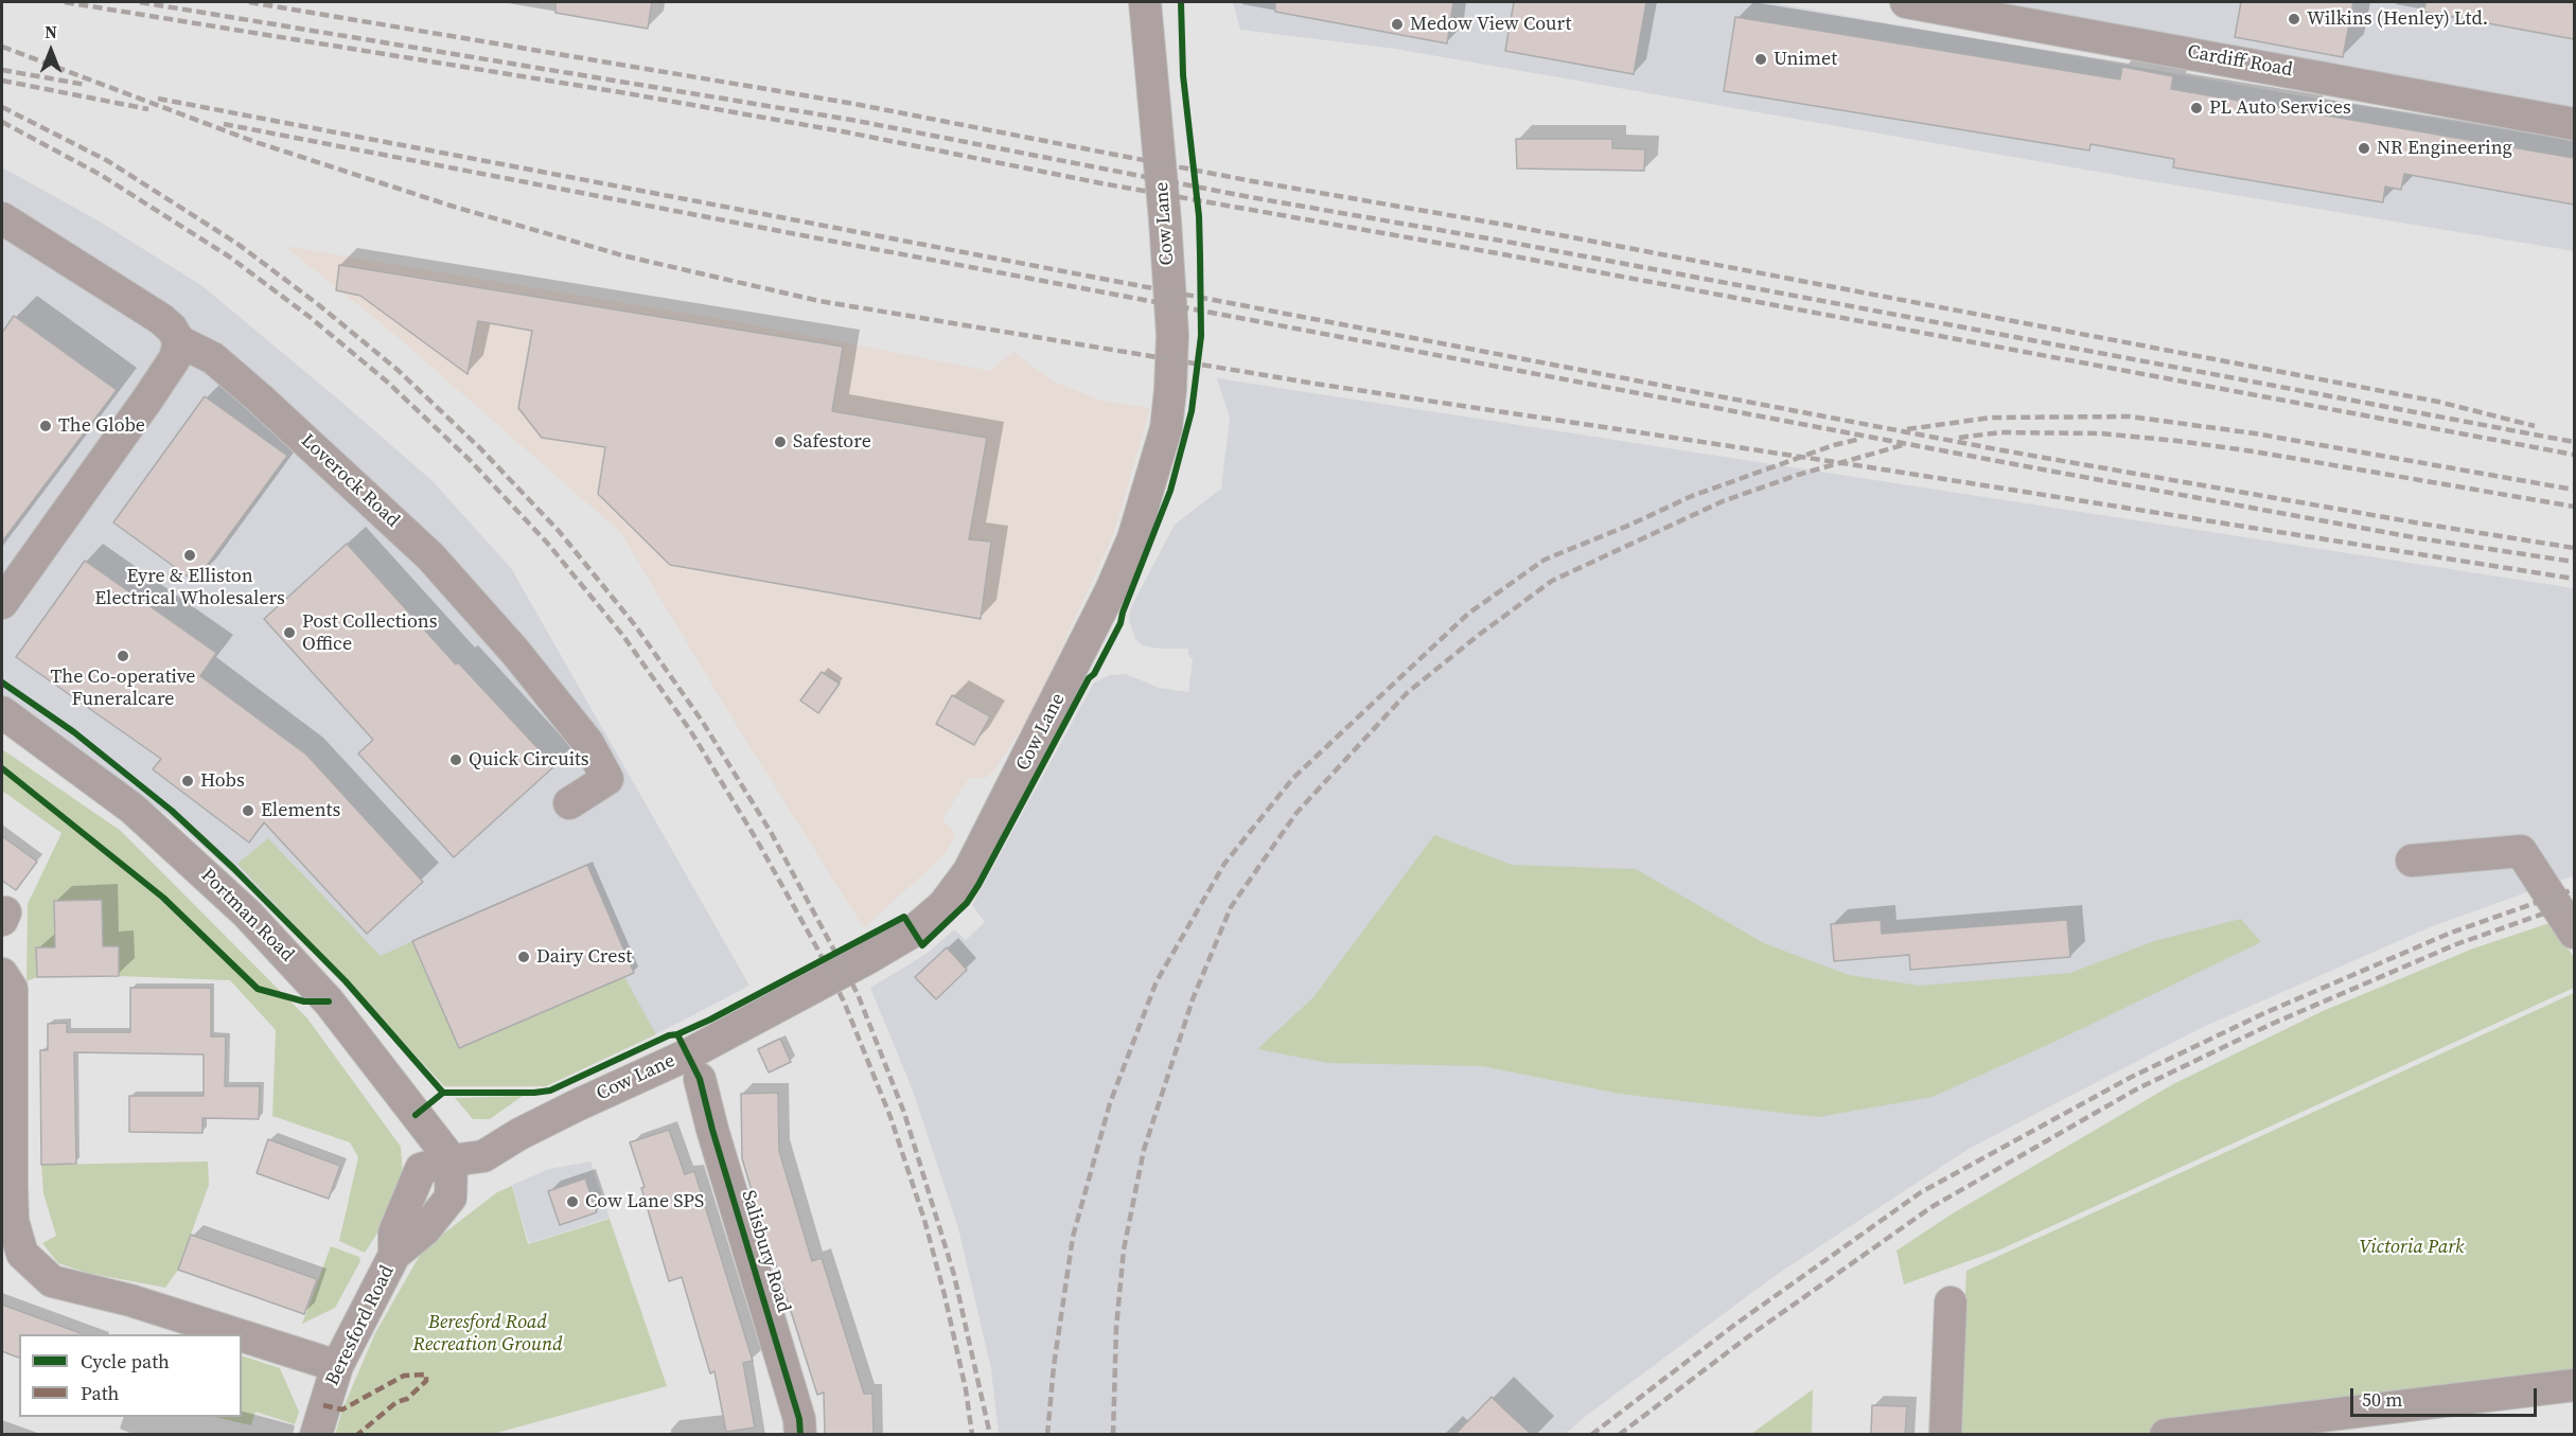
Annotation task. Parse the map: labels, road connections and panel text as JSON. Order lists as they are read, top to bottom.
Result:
{
  "streets": {
    "street": [
      "Cardiff Road",
      "Cow Lane",
      "Loverock Road",
      "Portman Road",
      "Salisbury Road",
      "Beresford Road"
    ]
  },
  "crossings": [
    ["Cow Lane", "Portman Road"],
    ["Cow Lane", "Beresford Road"],
    ["Portman Road", "Beresford Road"]
  ],
  "parks": ["Victoria Park", "Beresford Road Recreation Ground"],
  "places": [
    "Wilkins (Henley) Ltd.",
    "Medow View Court",
    "Unimet",
    "PL Auto Services",
    "NR Engineering",
    "The Globe",
    "Safestore",
    "Eyre & Elliston Electrical Wholesalers",
    "Post Collections Office",
    "The Co-operative Funeralcare",
    "Quick Circuits",
    "Hobs",
    "Elements",
    "Dairy Crest",
    "Cow Lane SPS"
  ],
  "legend": ["Cycle path", "Path"],
  "scale_bar": "50 m",
  "north": "top"
}
